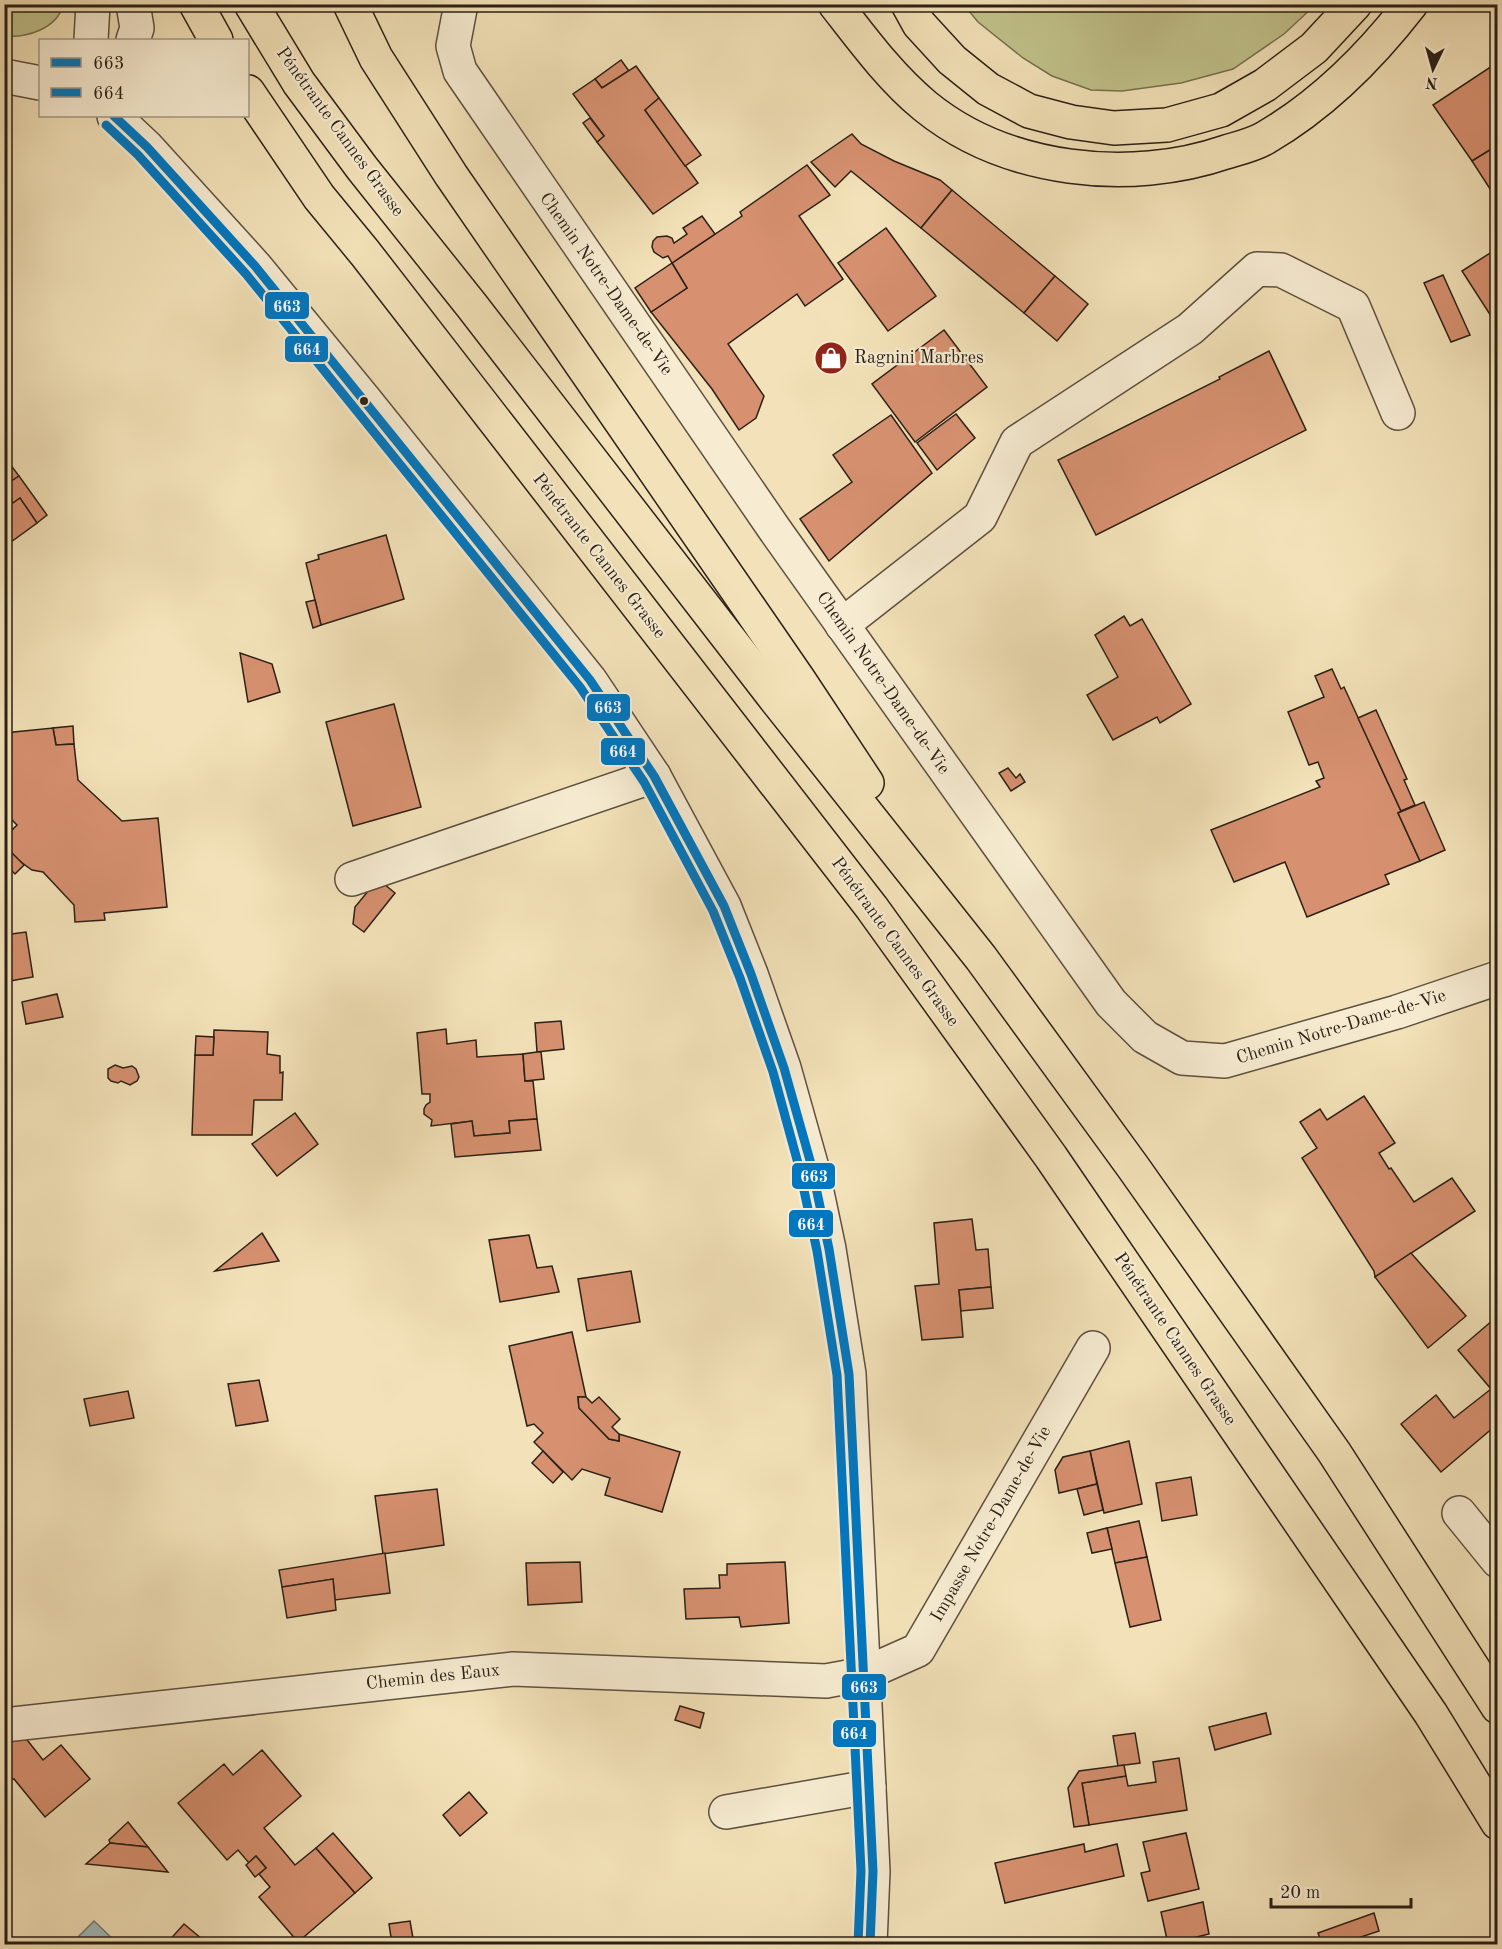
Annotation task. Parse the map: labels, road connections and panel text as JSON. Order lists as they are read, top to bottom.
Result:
{
  "streets": {
    "highway": ["Pénétrante Cannes Grasse"],
    "street": ["Chemin Notre-Dame-de-Vie", "Impasse Notre-Dame-de-Vie", "Chemin des Eaux"]
  },
  "crossings": [
    ["Impasse Notre-Dame-de-Vie", "Chemin des Eaux"]
  ],
  "places": {
    "shop": ["Ragnini Marbres"]
  },
  "lines": ["transit line 663", "transit line 664"],
  "legend": ["663", "664"],
  "scale_bar": "20 m",
  "north": "bottom"
}
